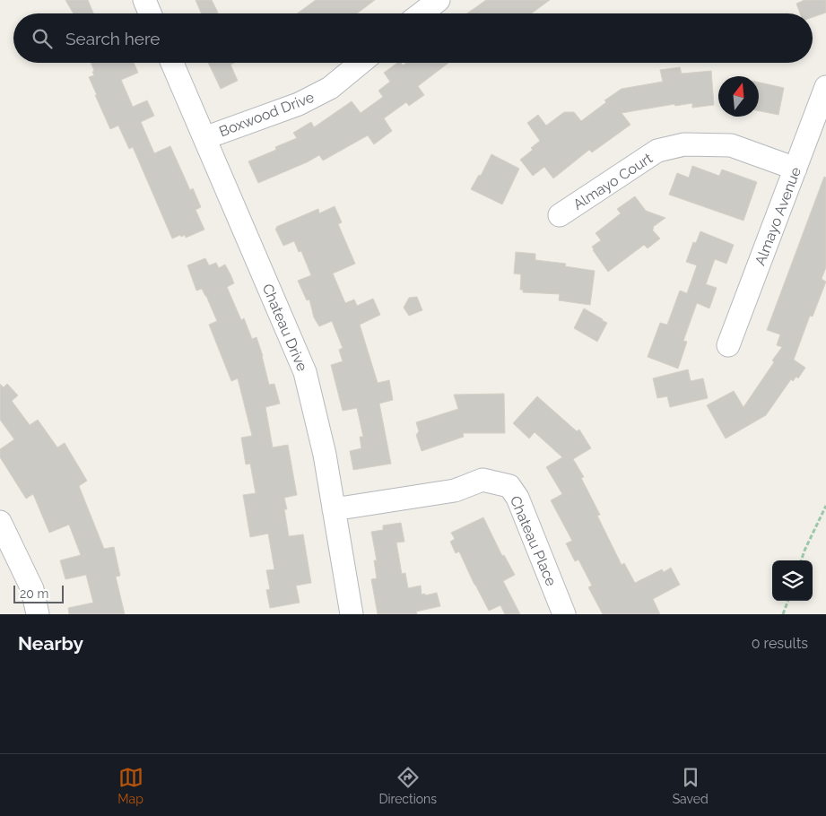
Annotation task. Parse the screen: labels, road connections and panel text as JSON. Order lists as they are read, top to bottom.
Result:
{
  "streets": {
    "street": [
      "Boxwood Drive",
      "Almayo Court",
      "Almayo Avenue",
      "Chateau Drive",
      "Chateau Place"
    ]
  },
  "crossings": [
    ["Boxwood Drive", "Chateau Drive"],
    ["Almayo Court", "Almayo Avenue"],
    ["Chateau Drive", "Chateau Place"]
  ],
  "scale_bar": "20 m",
  "north": "top",
  "page": {
    "search": "Search here",
    "scale": "20 m",
    "heading": ["Nearby", "0 results"],
    "nav": ["Map", "Directions", "Saved"]
  }
}
